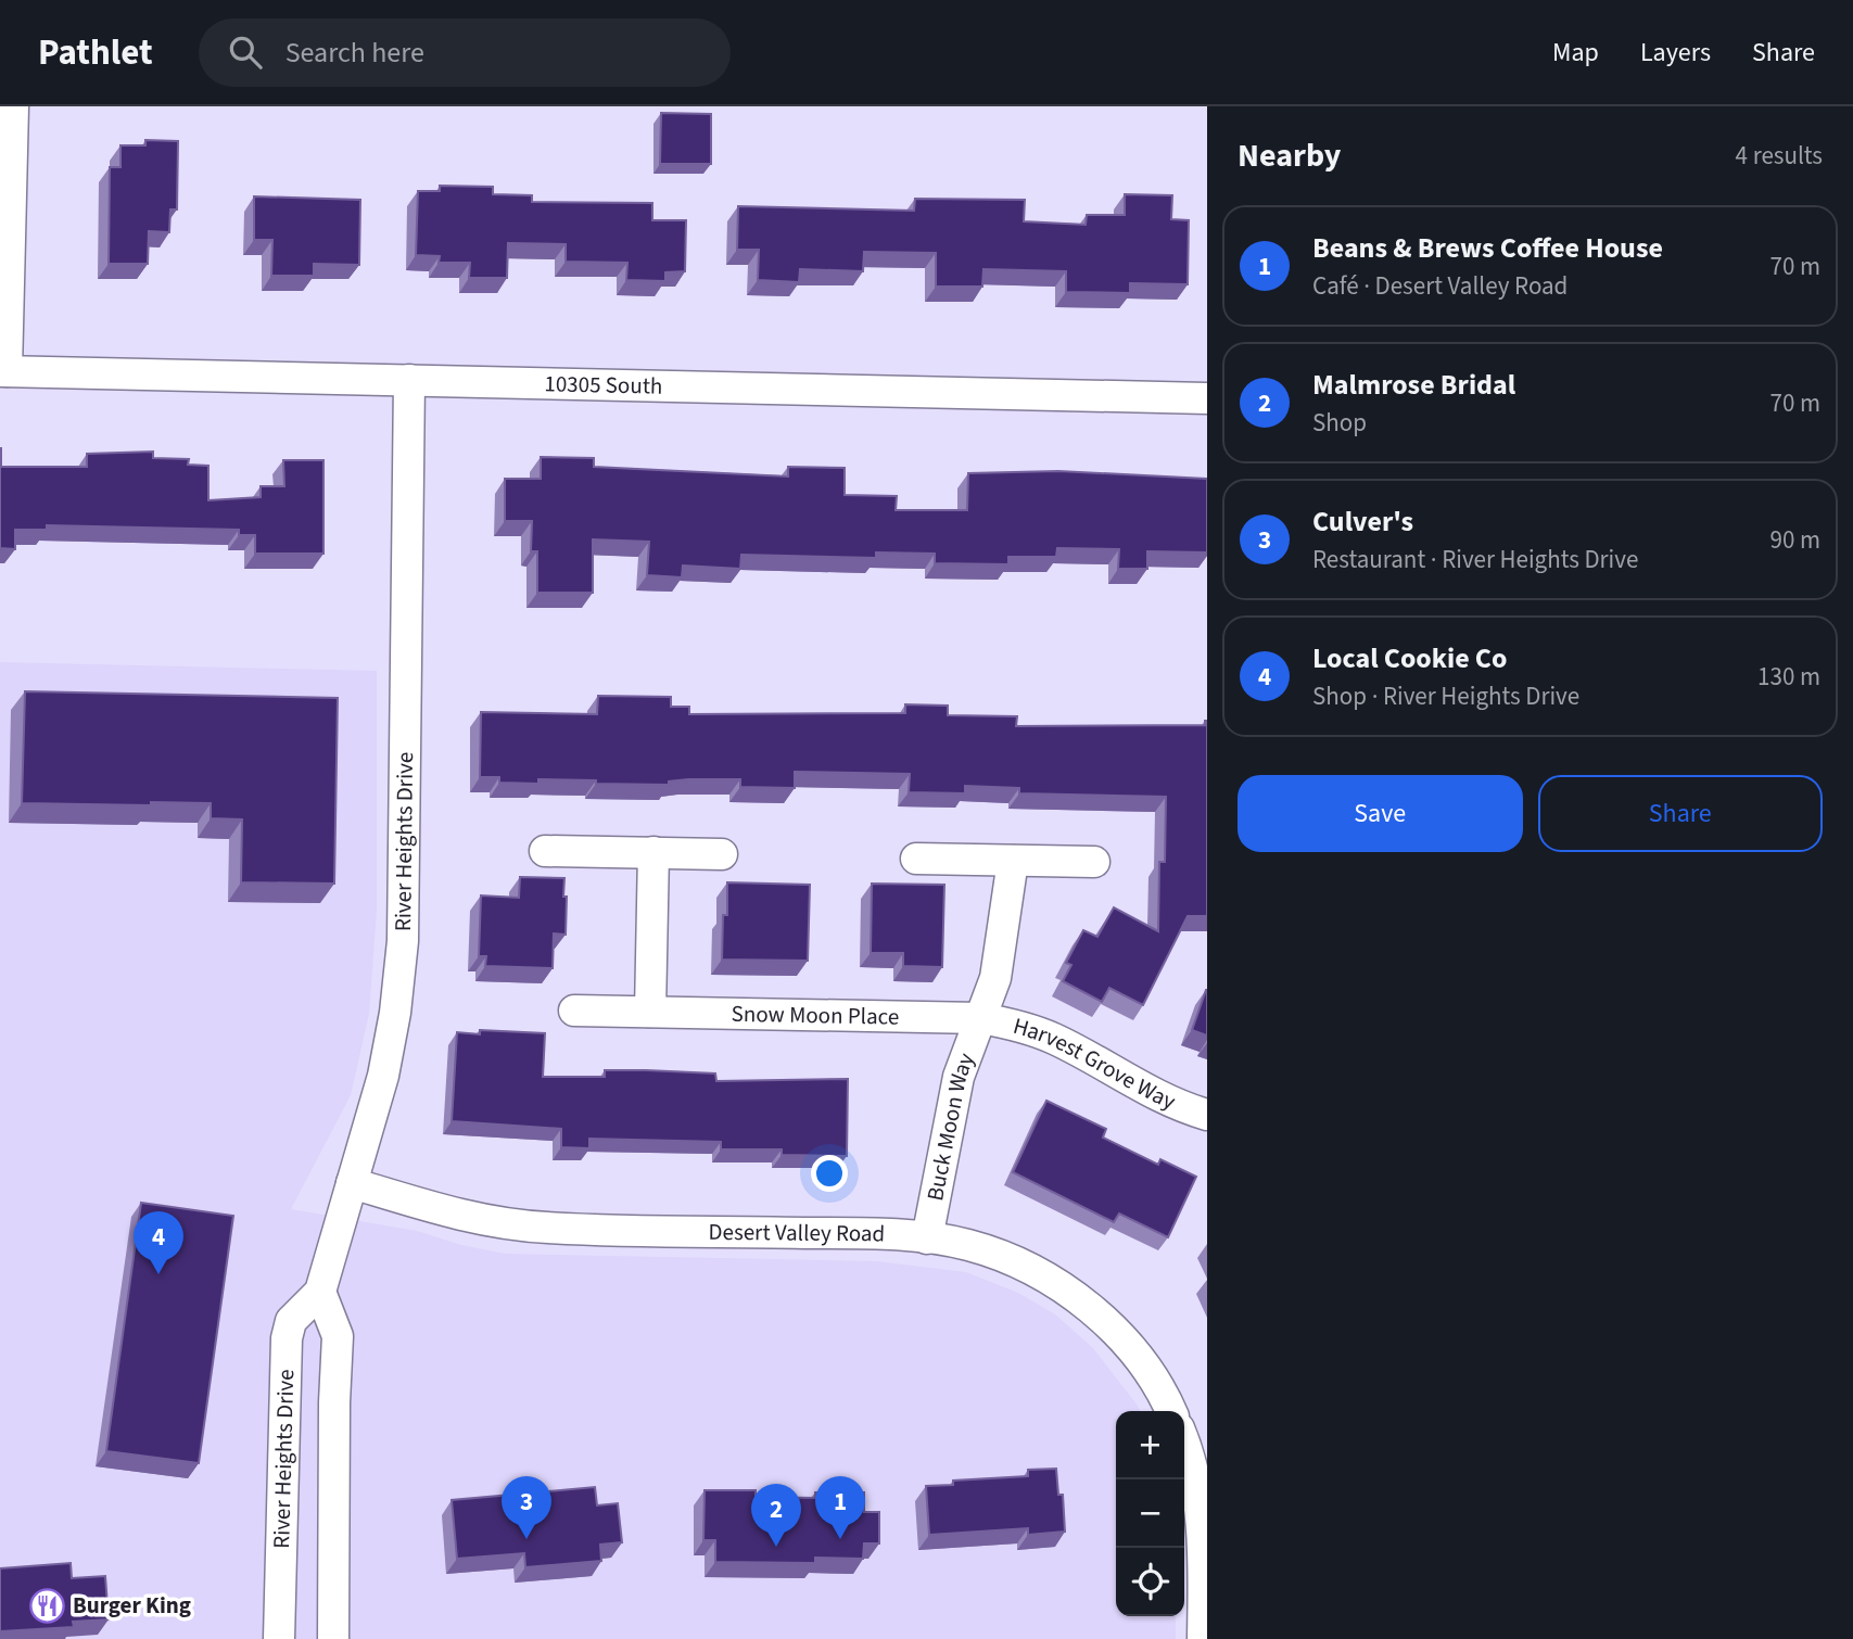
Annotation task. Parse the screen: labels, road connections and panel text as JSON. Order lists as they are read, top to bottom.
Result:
{
  "streets": {
    "street": [
      "10305 South",
      "River Heights Drive",
      "Snow Moon Place",
      "Harvest Grove Way",
      "Buck Moon Way",
      "Desert Valley Road"
    ]
  },
  "crossings": [
    ["10305 South", "River Heights Drive"],
    ["River Heights Drive", "Desert Valley Road"],
    ["Snow Moon Place", "Harvest Grove Way"],
    ["Snow Moon Place", "Buck Moon Way"],
    ["Harvest Grove Way", "Buck Moon Way"],
    ["Buck Moon Way", "Desert Valley Road"]
  ],
  "places": {
    "restaurant": ["Burger King"]
  },
  "page": {
    "header": "Pathlet",
    "search": "Search here",
    "nav": ["Map", "Layers", "Share"],
    "heading": ["Nearby", "4 results"],
    "list": [
      {
        "mark": "1",
        "name": "Beans & Brews Coffee House",
        "note": "Café · Desert Valley Road",
        "value": "70 m"
      },
      {
        "mark": "2",
        "name": "Malmrose Bridal",
        "note": "Shop",
        "value": "70 m"
      },
      {
        "mark": "3",
        "name": "Culver's",
        "note": "Restaurant · River Heights Drive",
        "value": "90 m"
      },
      {
        "mark": "4",
        "name": "Local Cookie Co",
        "note": "Shop · River Heights Drive",
        "value": "130 m"
      }
    ],
    "buttons": ["Save", "Share"],
    "pins": [
      "4",
      "1",
      "3",
      "2"
    ],
    "map_buttons": ["+", "−"]
  }
}
